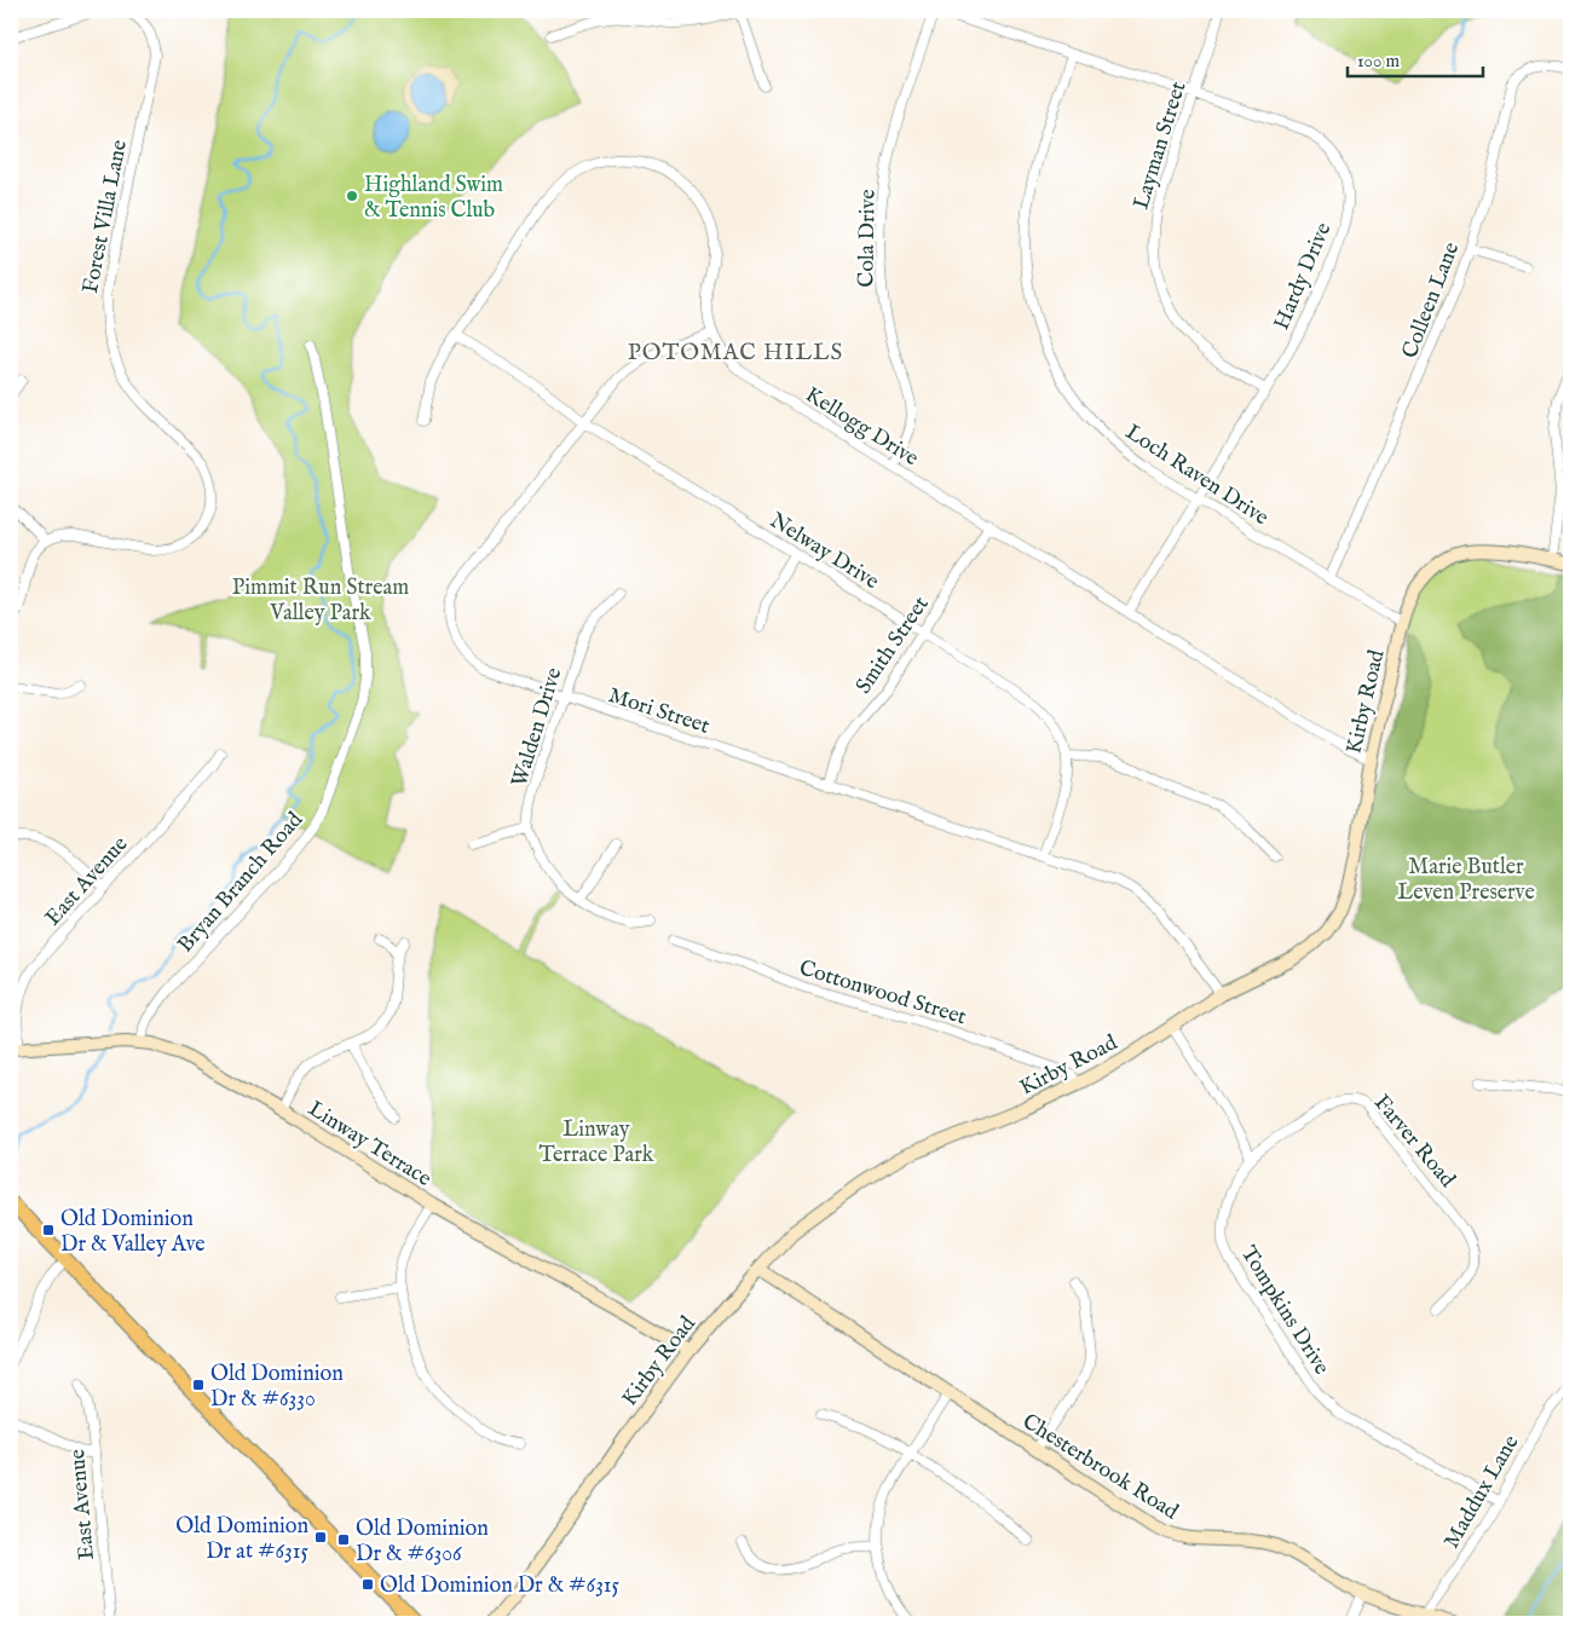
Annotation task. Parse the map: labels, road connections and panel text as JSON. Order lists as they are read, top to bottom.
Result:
{
  "streets": {
    "main road": ["Kirby Road", "Linway Terrace", "Chesterbrook Road"],
    "street": [
      "Layman Street",
      "Forest Villa Lane",
      "Cola Drive",
      "Hardy Drive",
      "Colleen Lane",
      "Kellogg Drive",
      "Loch Raven Drive",
      "Nelway Drive",
      "Smith Street",
      "Mori Street",
      "Walden Drive",
      "East Avenue",
      "Bryan Branch Road",
      "Cottonwood Street",
      "Farver Road",
      "Tompkins Drive",
      "Maddux Lane"
    ]
  },
  "crossings": [
    ["Layman Street", "Hardy Drive"],
    ["Cola Drive", "Hardy Drive"],
    ["Cola Drive", "Kellogg Drive"],
    ["Hardy Drive", "Kellogg Drive"],
    ["Hardy Drive", "Loch Raven Drive"],
    ["Colleen Lane", "Loch Raven Drive"],
    ["Kellogg Drive", "Nelway Drive"],
    ["Kellogg Drive", "Smith Street"],
    ["Kellogg Drive", "Kirby Road"],
    ["Kellogg Drive", "Mori Street"],
    ["Loch Raven Drive", "Kirby Road"],
    ["Nelway Drive", "Smith Street"],
    ["Nelway Drive", "Mori Street"],
    ["Smith Street", "Mori Street"],
    ["Kirby Road", "Mori Street"],
    ["Kirby Road", "Cottonwood Street"],
    ["Kirby Road", "Linway Terrace"],
    ["Kirby Road", "Chesterbrook Road"],
    ["Mori Street", "Walden Drive"],
    ["East Avenue", "Linway Terrace"],
    ["Bryan Branch Road", "Linway Terrace"],
    ["Farver Road", "Tompkins Drive"],
    ["Tompkins Drive", "Maddux Lane"],
    ["Chesterbrook Road", "Maddux Lane"]
  ],
  "districts": ["POTOMAC HILLS"],
  "parks": ["Pimmit Run Stream Valley Park", "Marie Butler Leven Preserve", "Linway Terrace Park"],
  "places": {
    "other": ["Highland Swim & Tennis Club"],
    "transit": [
      "Old Dominion Dr & Valley Ave",
      "Old Dominion Dr & #6330",
      "Old Dominion Dr at #6315",
      "Old Dominion Dr & #6306",
      "Old Dominion Dr & #6315"
    ]
  },
  "scale_bar": "100 m"
}
